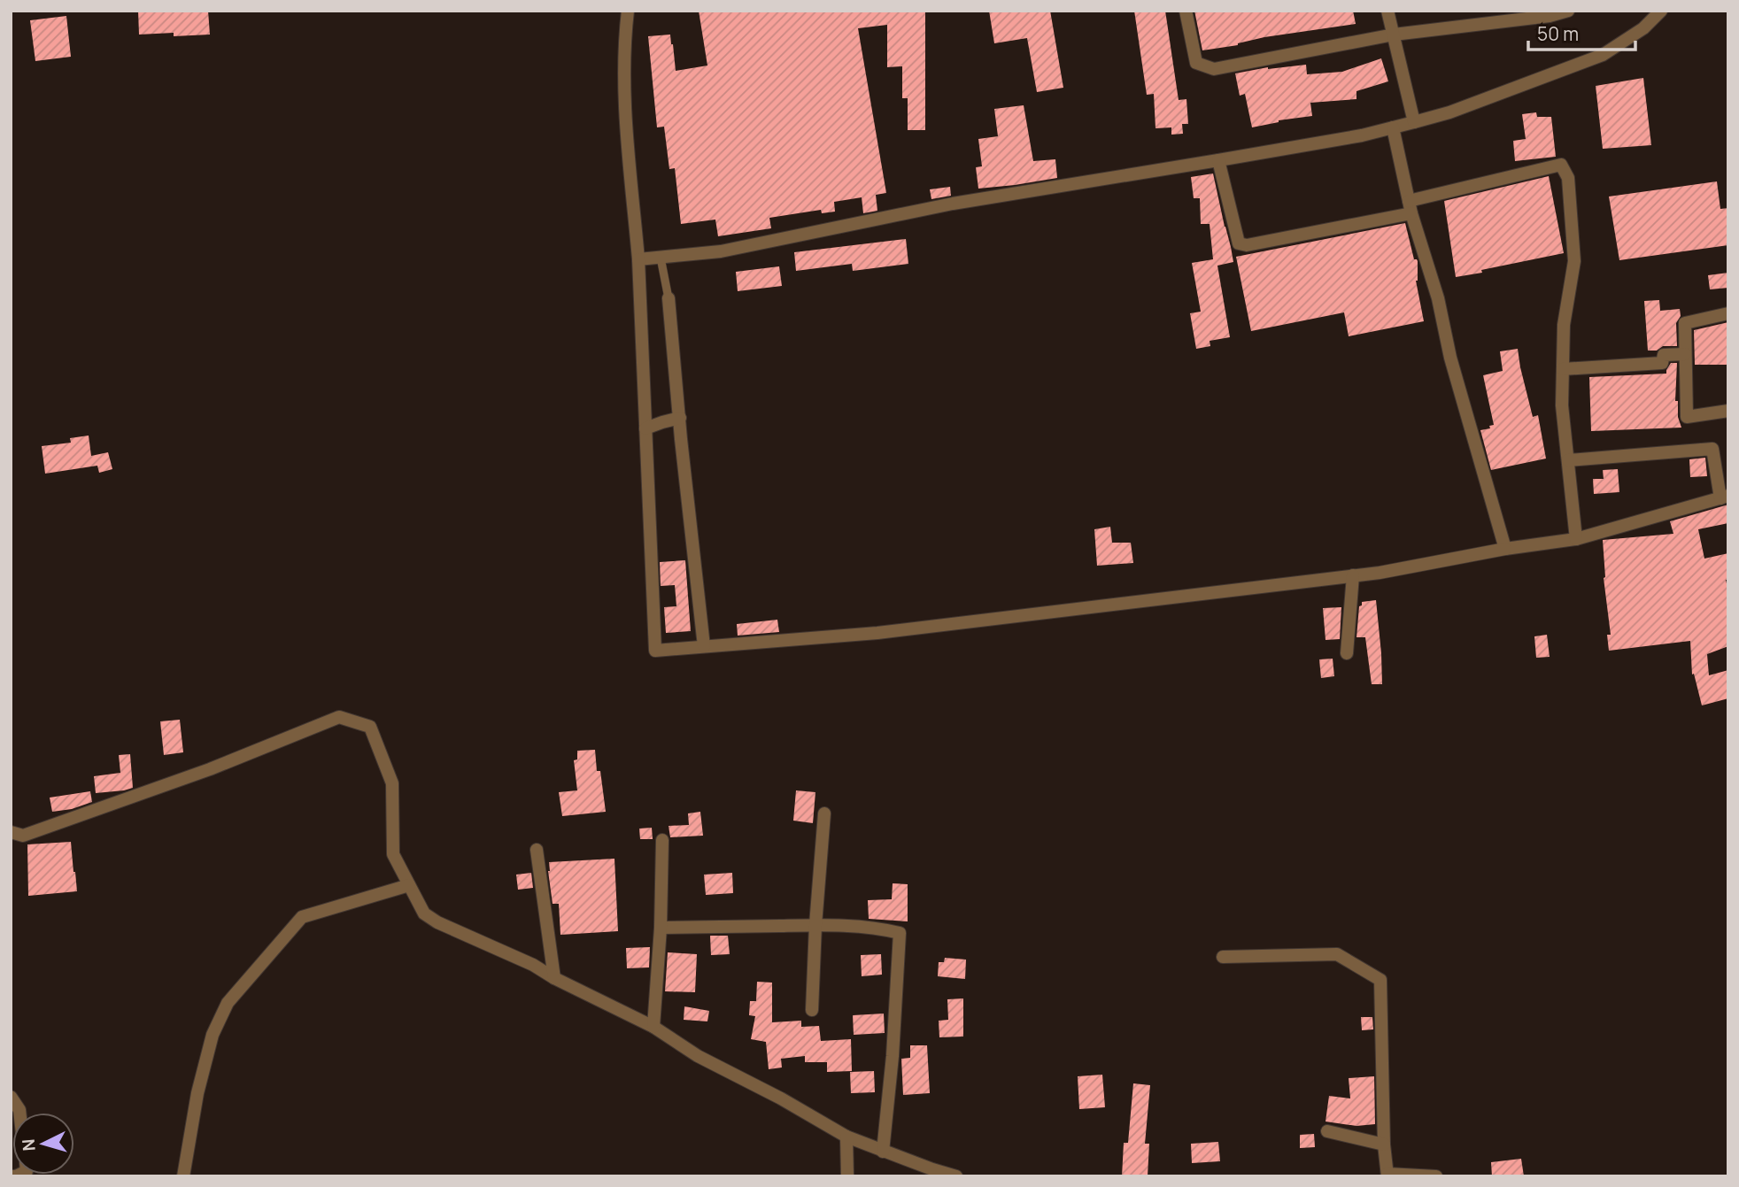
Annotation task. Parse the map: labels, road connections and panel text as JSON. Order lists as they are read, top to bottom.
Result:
{
  "scale_bar": "50 m",
  "north": "left"
}
